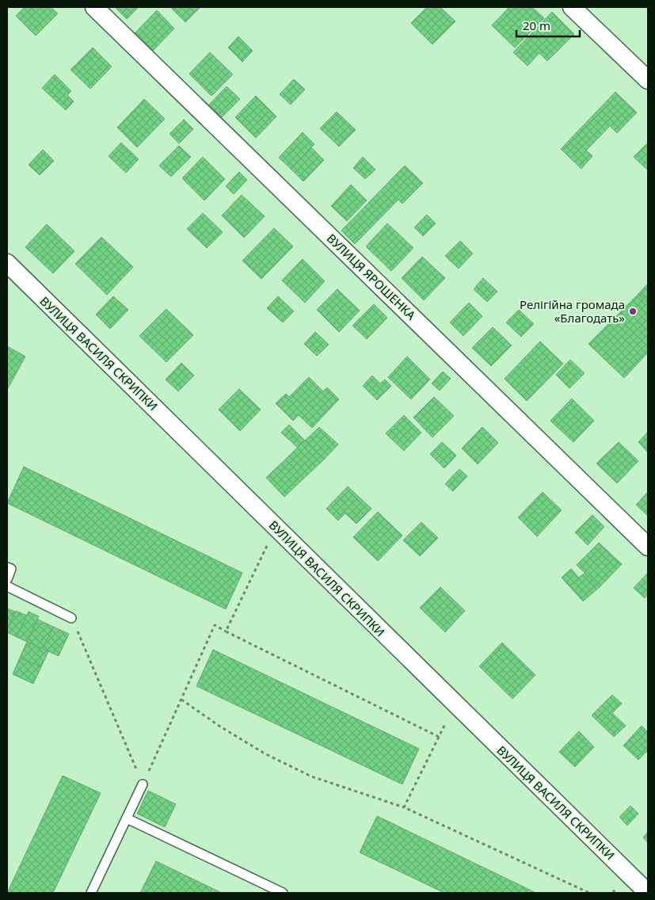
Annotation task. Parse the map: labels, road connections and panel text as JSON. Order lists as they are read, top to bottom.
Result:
{
  "streets": {
    "street": ["ВУЛИЦЯ ЯРОШЕНКА", "ВУЛИЦЯ ВАСИЛЯ СКРИПКИ"]
  },
  "places": ["Релігійна громада «Благодать»"],
  "scale_bar": "20 m"
}
